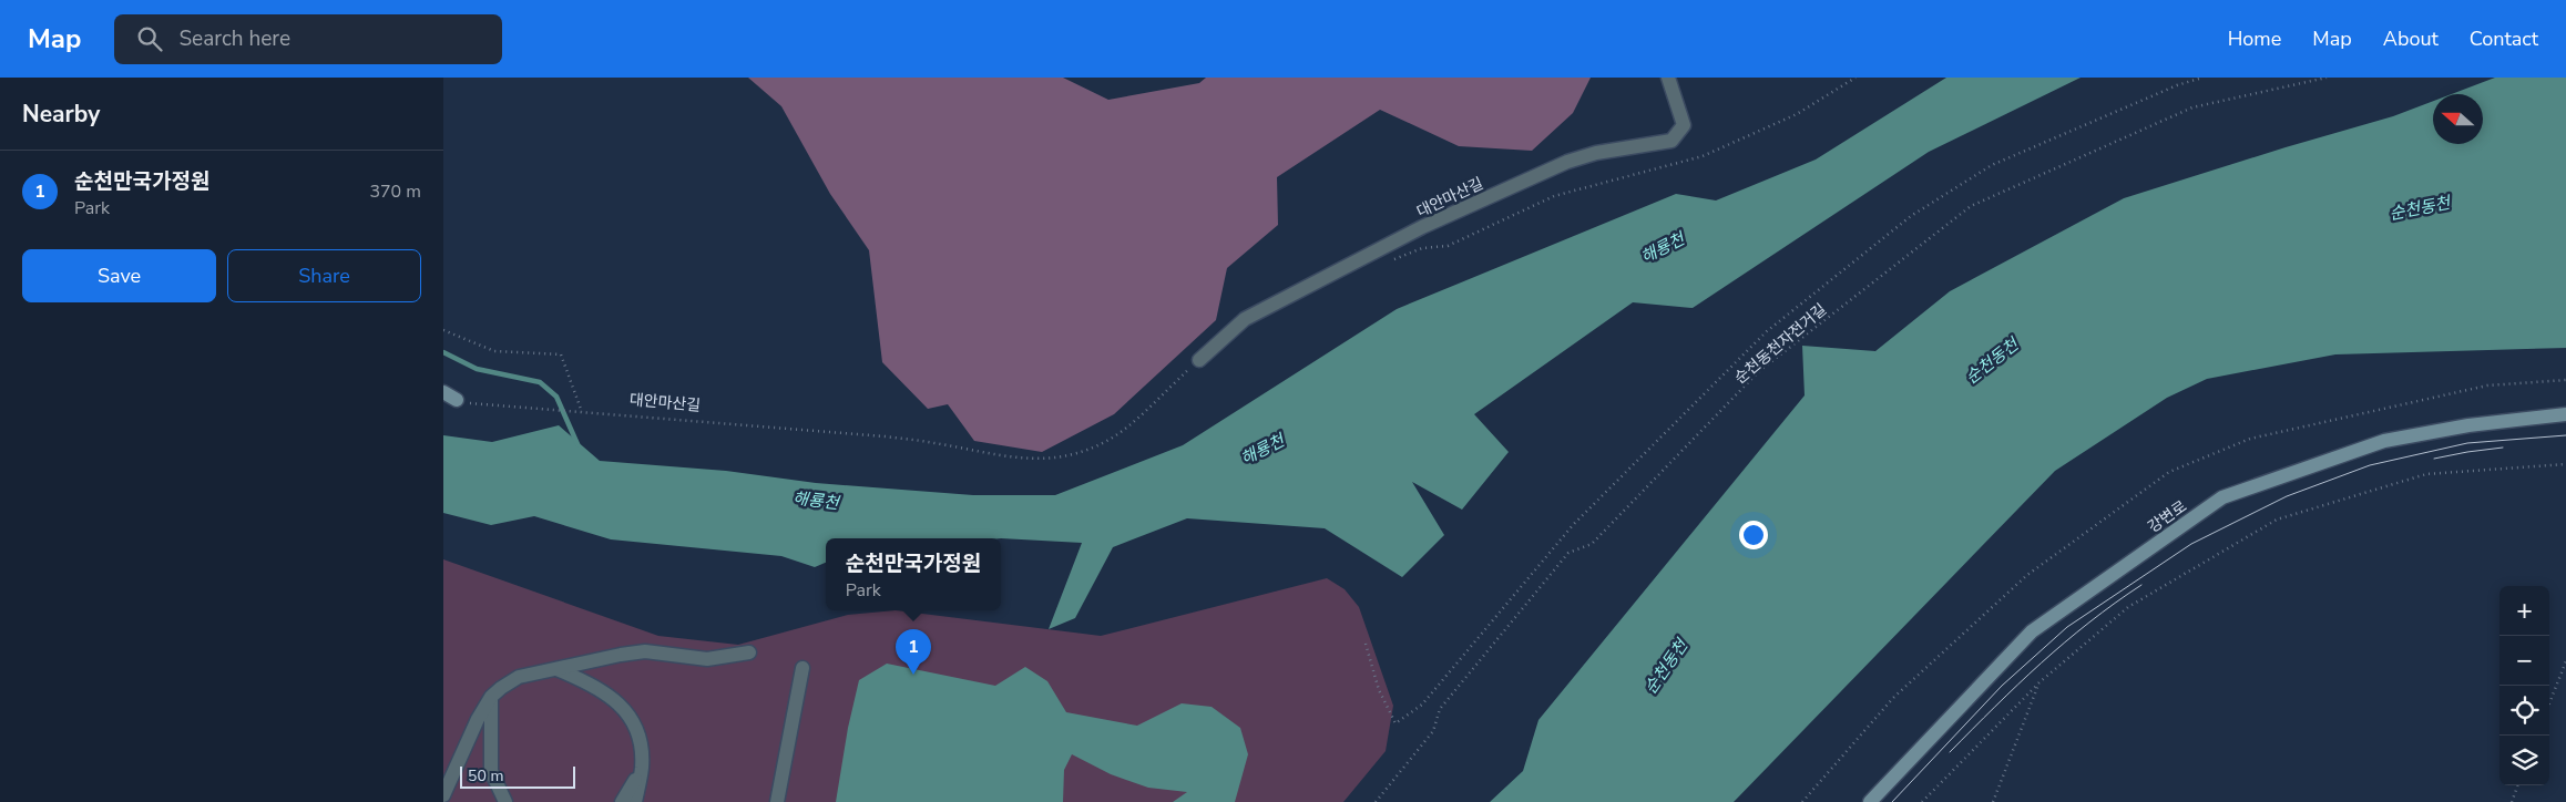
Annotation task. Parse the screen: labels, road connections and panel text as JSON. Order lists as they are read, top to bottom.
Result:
{
  "streets": {
    "street": ["대안마산길", "강변로"],
    "path": ["순천동천자전거길"]
  },
  "water": ["순천동천", "해룡천"],
  "scale_bar": "50 m",
  "north": "left",
  "page": {
    "header": "Map",
    "search": "Search here",
    "nav": [
      "Home",
      "Map",
      "About",
      "Contact"
    ],
    "heading": "Nearby",
    "list": [
      {
        "mark": "1",
        "name": "순천만국가정원",
        "note": "Park",
        "value": "370 m"
      }
    ],
    "buttons": ["Save", "Share"],
    "popup": ["순천만국가정원", "Park"],
    "map_buttons": ["+", "−"],
    "pins": "1",
    "scale": "50 m"
  }
}
